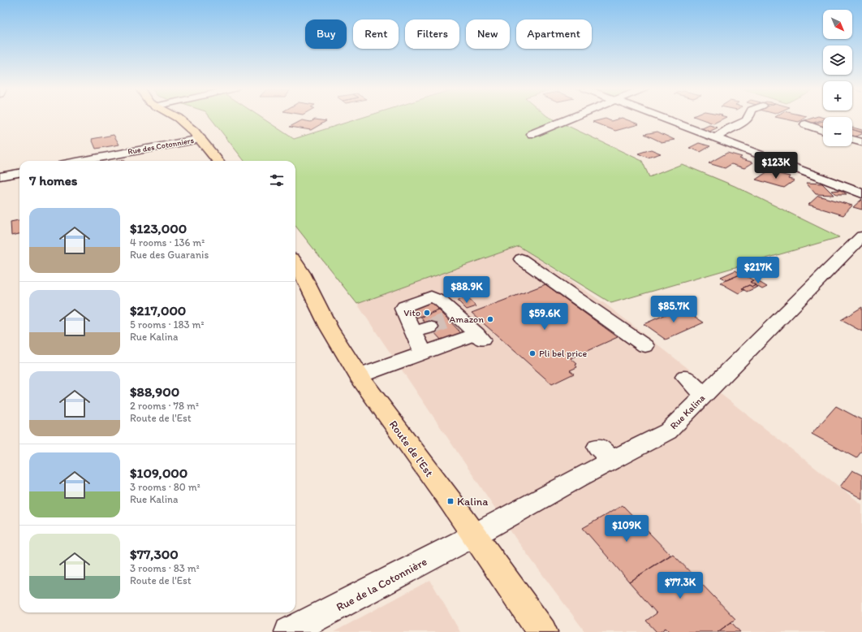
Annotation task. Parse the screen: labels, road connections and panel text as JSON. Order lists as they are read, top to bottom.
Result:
{
  "streets": {
    "main road": ["Route de l'Est"],
    "street": ["Rue des Cotonniers", "Rue Kalina", "Rue de la Cotonnière"]
  },
  "crossings": [
    ["Rue Kalina", "Route de l'Est"],
    ["Rue Kalina", "Rue de la Cotonnière"],
    ["Route de l'Est", "Rue de la Cotonnière"]
  ],
  "places": {
    "other": ["Vito", "Amazon", "Pli bel price"],
    "transit": ["Kalina"]
  },
  "north": "bottom right",
  "page": {
    "map_buttons": ["+", "−"],
    "chip": [
      "Buy",
      "Rent",
      "Filters",
      "New",
      "Apartment"
    ],
    "price": [
      "$123K",
      "$217K",
      "$88.9K",
      "$85.7K",
      "$59.6K",
      "$109K",
      "$77.3K"
    ],
    "heading": "7 homes",
    "list": [
      {
        "name": "$123,000",
        "note": "4 rooms · 136 m² · Rue des Guaranis"
      },
      {
        "name": "$217,000",
        "note": "5 rooms · 183 m² · Rue Kalina"
      },
      {
        "name": "$88,900",
        "note": "2 rooms · 78 m² · Route de l'Est"
      },
      {
        "name": "$109,000",
        "note": "3 rooms · 80 m² · Rue Kalina"
      },
      {
        "name": "$77,300",
        "note": "3 rooms · 83 m² · Route de l'Est"
      }
    ]
  }
}
